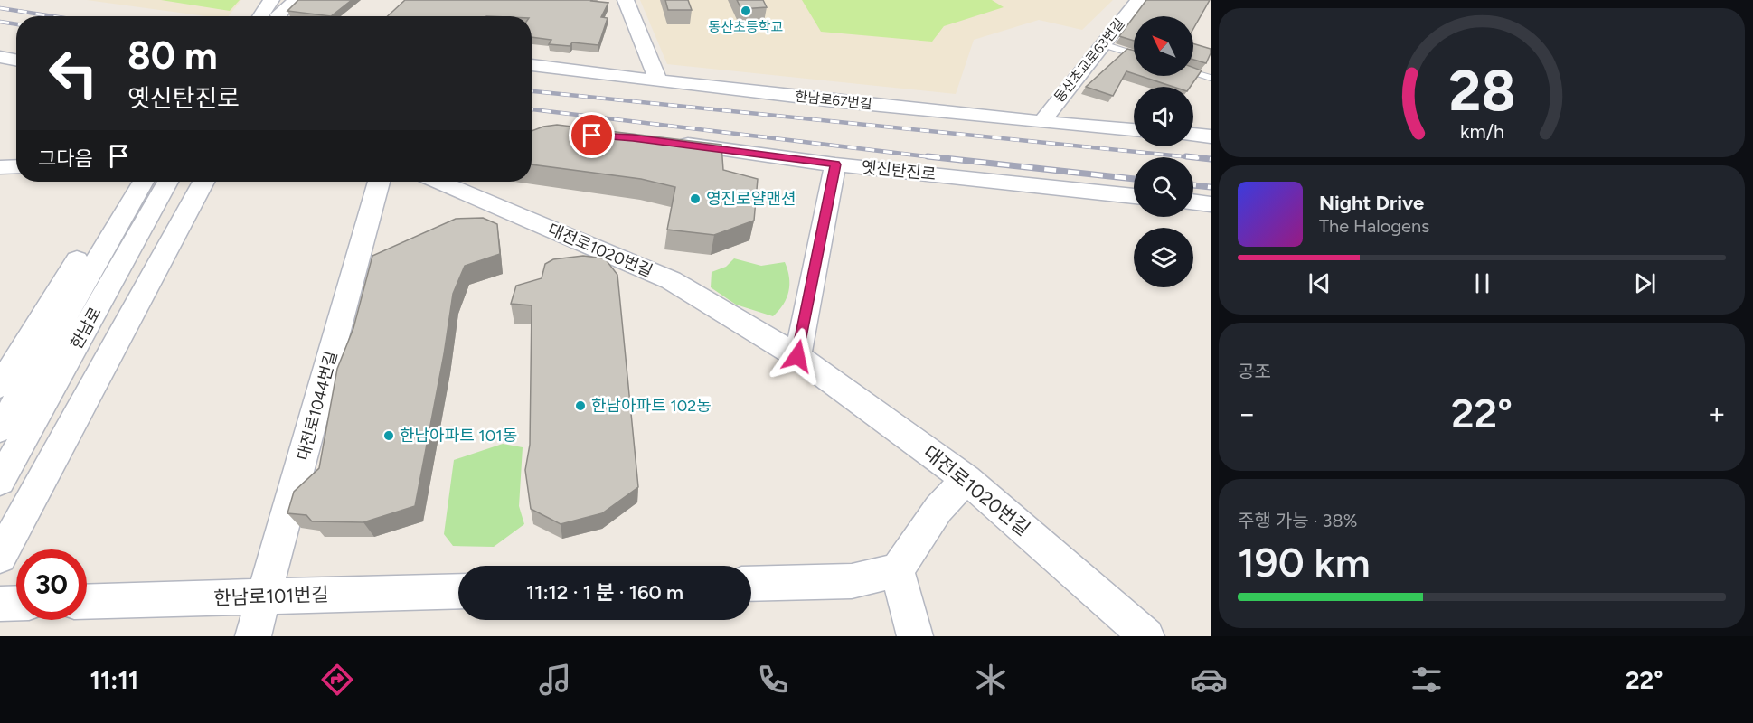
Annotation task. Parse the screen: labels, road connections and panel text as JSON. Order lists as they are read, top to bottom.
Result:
{
  "streets": {
    "street": [
      "동산초교로63번길",
      "한남로67번길",
      "옛신탄진로",
      "대전로1020번길",
      "한남로",
      "대전로1044번길",
      "한남로101번길"
    ]
  },
  "crossings": [
    ["동산초교로63번길", "한남로67번길"],
    ["대전로1044번길", "한남로101번길"]
  ],
  "places": [
    "동산초등학교",
    "영진로얄맨션",
    "한남아파트 102동",
    "한남아파트 101동"
  ],
  "north": "top left",
  "page": {
    "turn": ["80 m", "옛신탄진로"],
    "then": "그다음",
    "song": ["Night Drive", "The Halogens"],
    "tile": [
      "공조",
      ["주행 가능 · 38%", "190 km"]
    ],
    "heat": ["−", "22°", "+"],
    "limit": "30",
    "trip": "11:12 · 1 분 · 160 m",
    "tabs": ["11:11", "22°"],
    "gauge": ["28", "km/h"]
  }
}
